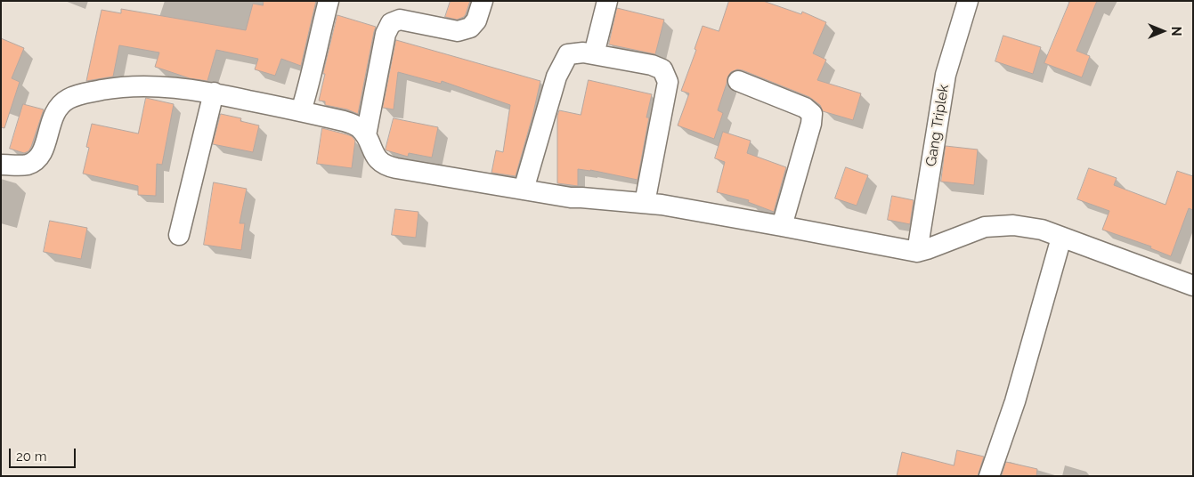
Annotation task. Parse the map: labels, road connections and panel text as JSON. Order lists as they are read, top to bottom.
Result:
{
  "streets": {
    "street": ["Gang Triplek"]
  },
  "scale_bar": "20 m",
  "north": "right"
}
